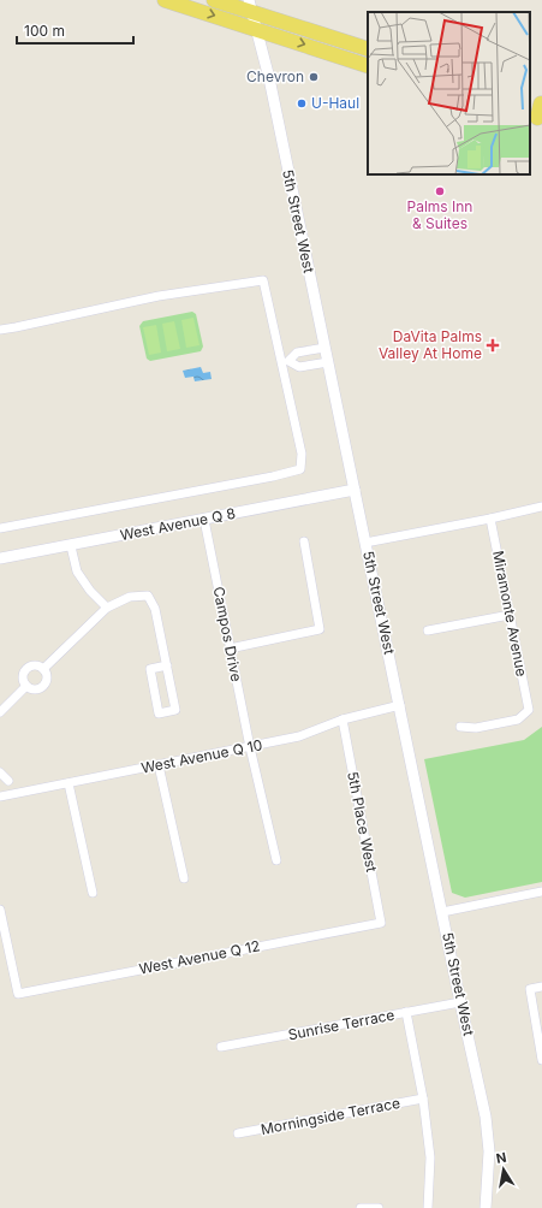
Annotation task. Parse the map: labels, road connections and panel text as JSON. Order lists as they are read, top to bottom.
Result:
{
  "streets": {
    "street": [
      "5th Street West",
      "West Avenue Q 8",
      "Miramonte Avenue",
      "Campos Drive",
      "West Avenue Q 10",
      "5th Place West",
      "West Avenue Q 12",
      "Sunrise Terrace",
      "Morningside Terrace"
    ]
  },
  "crossings": [
    ["5th Street West", "West Avenue Q 8"],
    ["5th Street West", "West Avenue Q 10"],
    ["5th Street West", "Sunrise Terrace"],
    ["West Avenue Q 8", "Campos Drive"],
    ["Campos Drive", "West Avenue Q 10"],
    ["West Avenue Q 10", "5th Place West"],
    ["5th Place West", "West Avenue Q 12"]
  ],
  "places": {
    "other": ["Chevron", "U-Haul", "Palms Inn & Suites"],
    "health": ["DaVita Palms Valley At Home"]
  },
  "scale_bar": "100 m",
  "north": "top"
}
